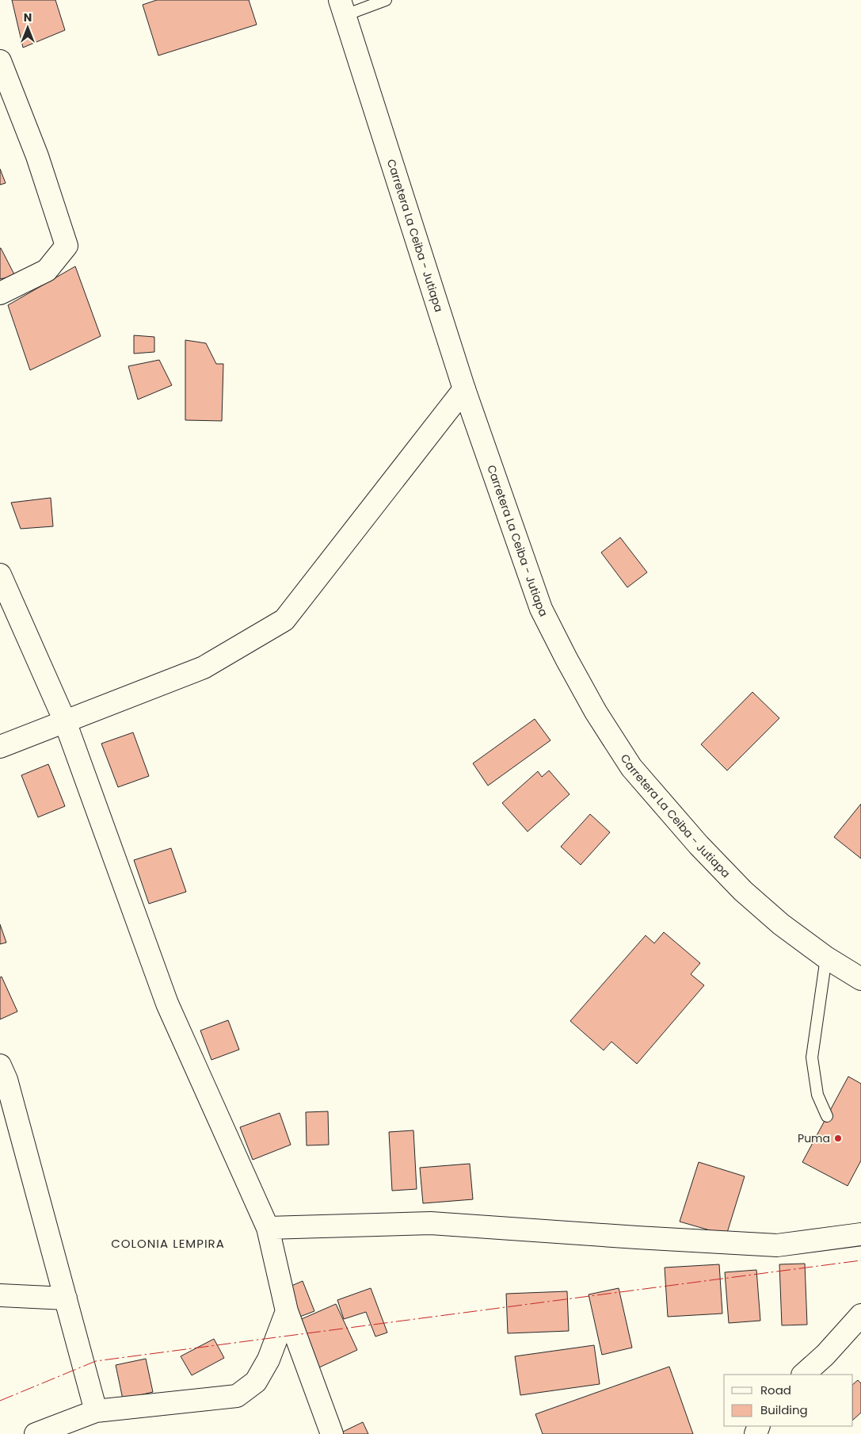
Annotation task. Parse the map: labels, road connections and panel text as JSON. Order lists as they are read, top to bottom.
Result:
{
  "streets": {
    "street": ["Carretera La Ceiba - Jutiapa"]
  },
  "districts": ["COLONIA LEMPIRA"],
  "places": ["Puma"],
  "legend": ["Road", "Building"],
  "north": "top"
}
